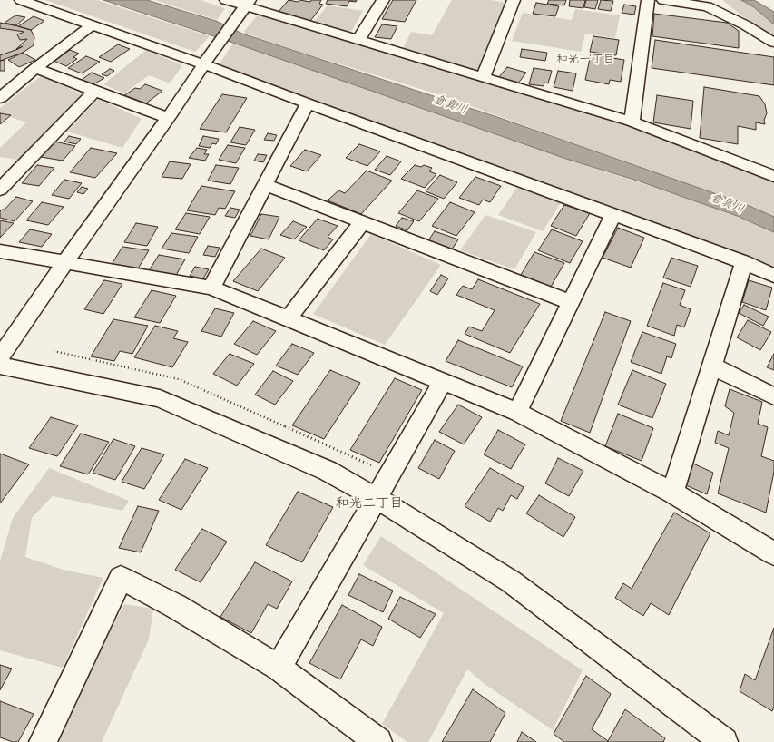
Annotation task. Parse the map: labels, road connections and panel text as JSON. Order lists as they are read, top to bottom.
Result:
{
  "districts": ["和光一丁目", "和光二丁目"],
  "water": ["倉真川"]
}
